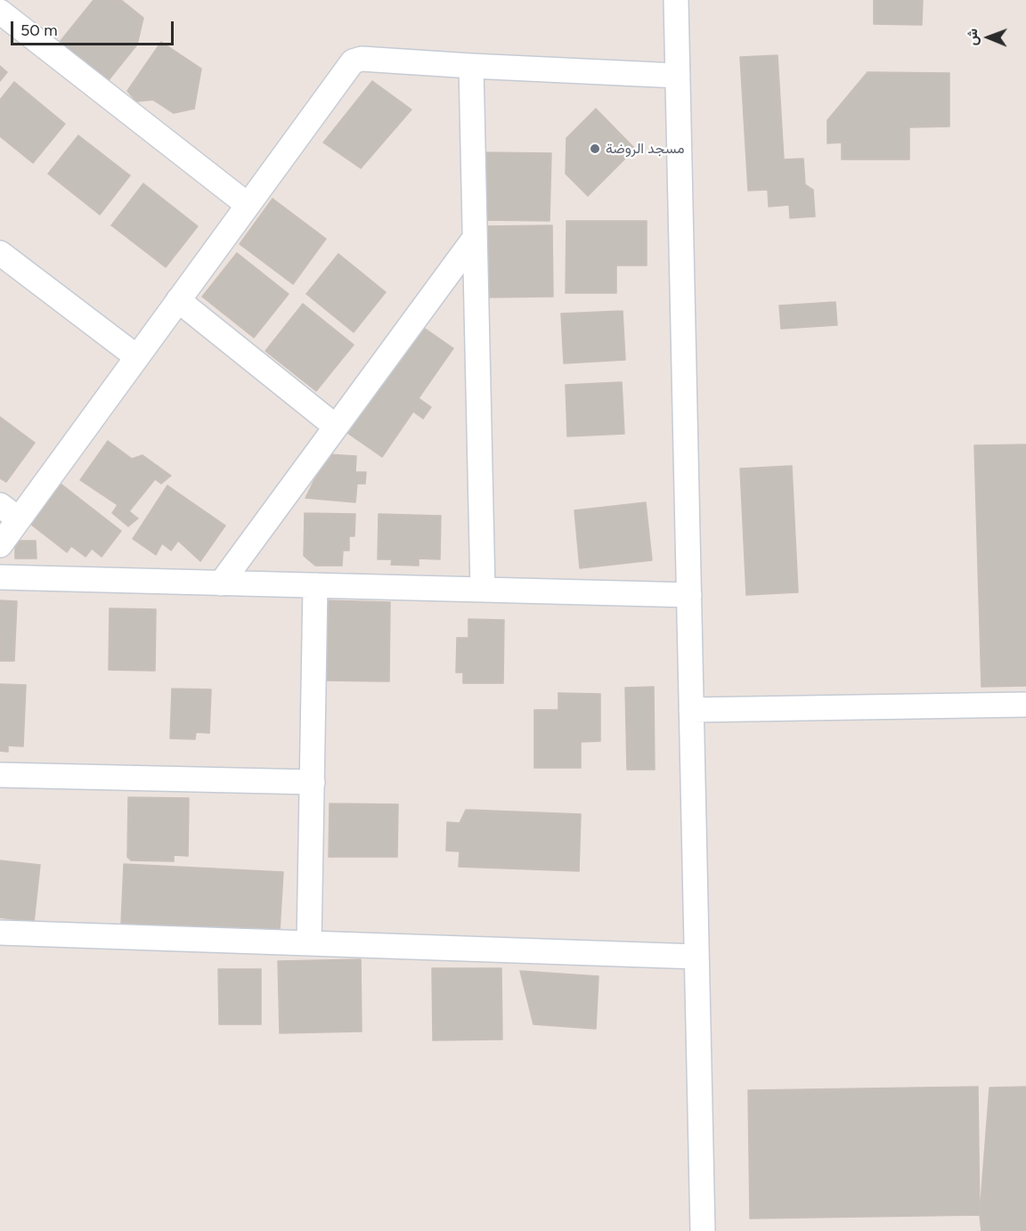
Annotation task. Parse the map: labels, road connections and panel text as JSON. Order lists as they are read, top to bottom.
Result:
{
  "places": ["مسجد الروضة"],
  "scale_bar": "50 m",
  "north": "left"
}
